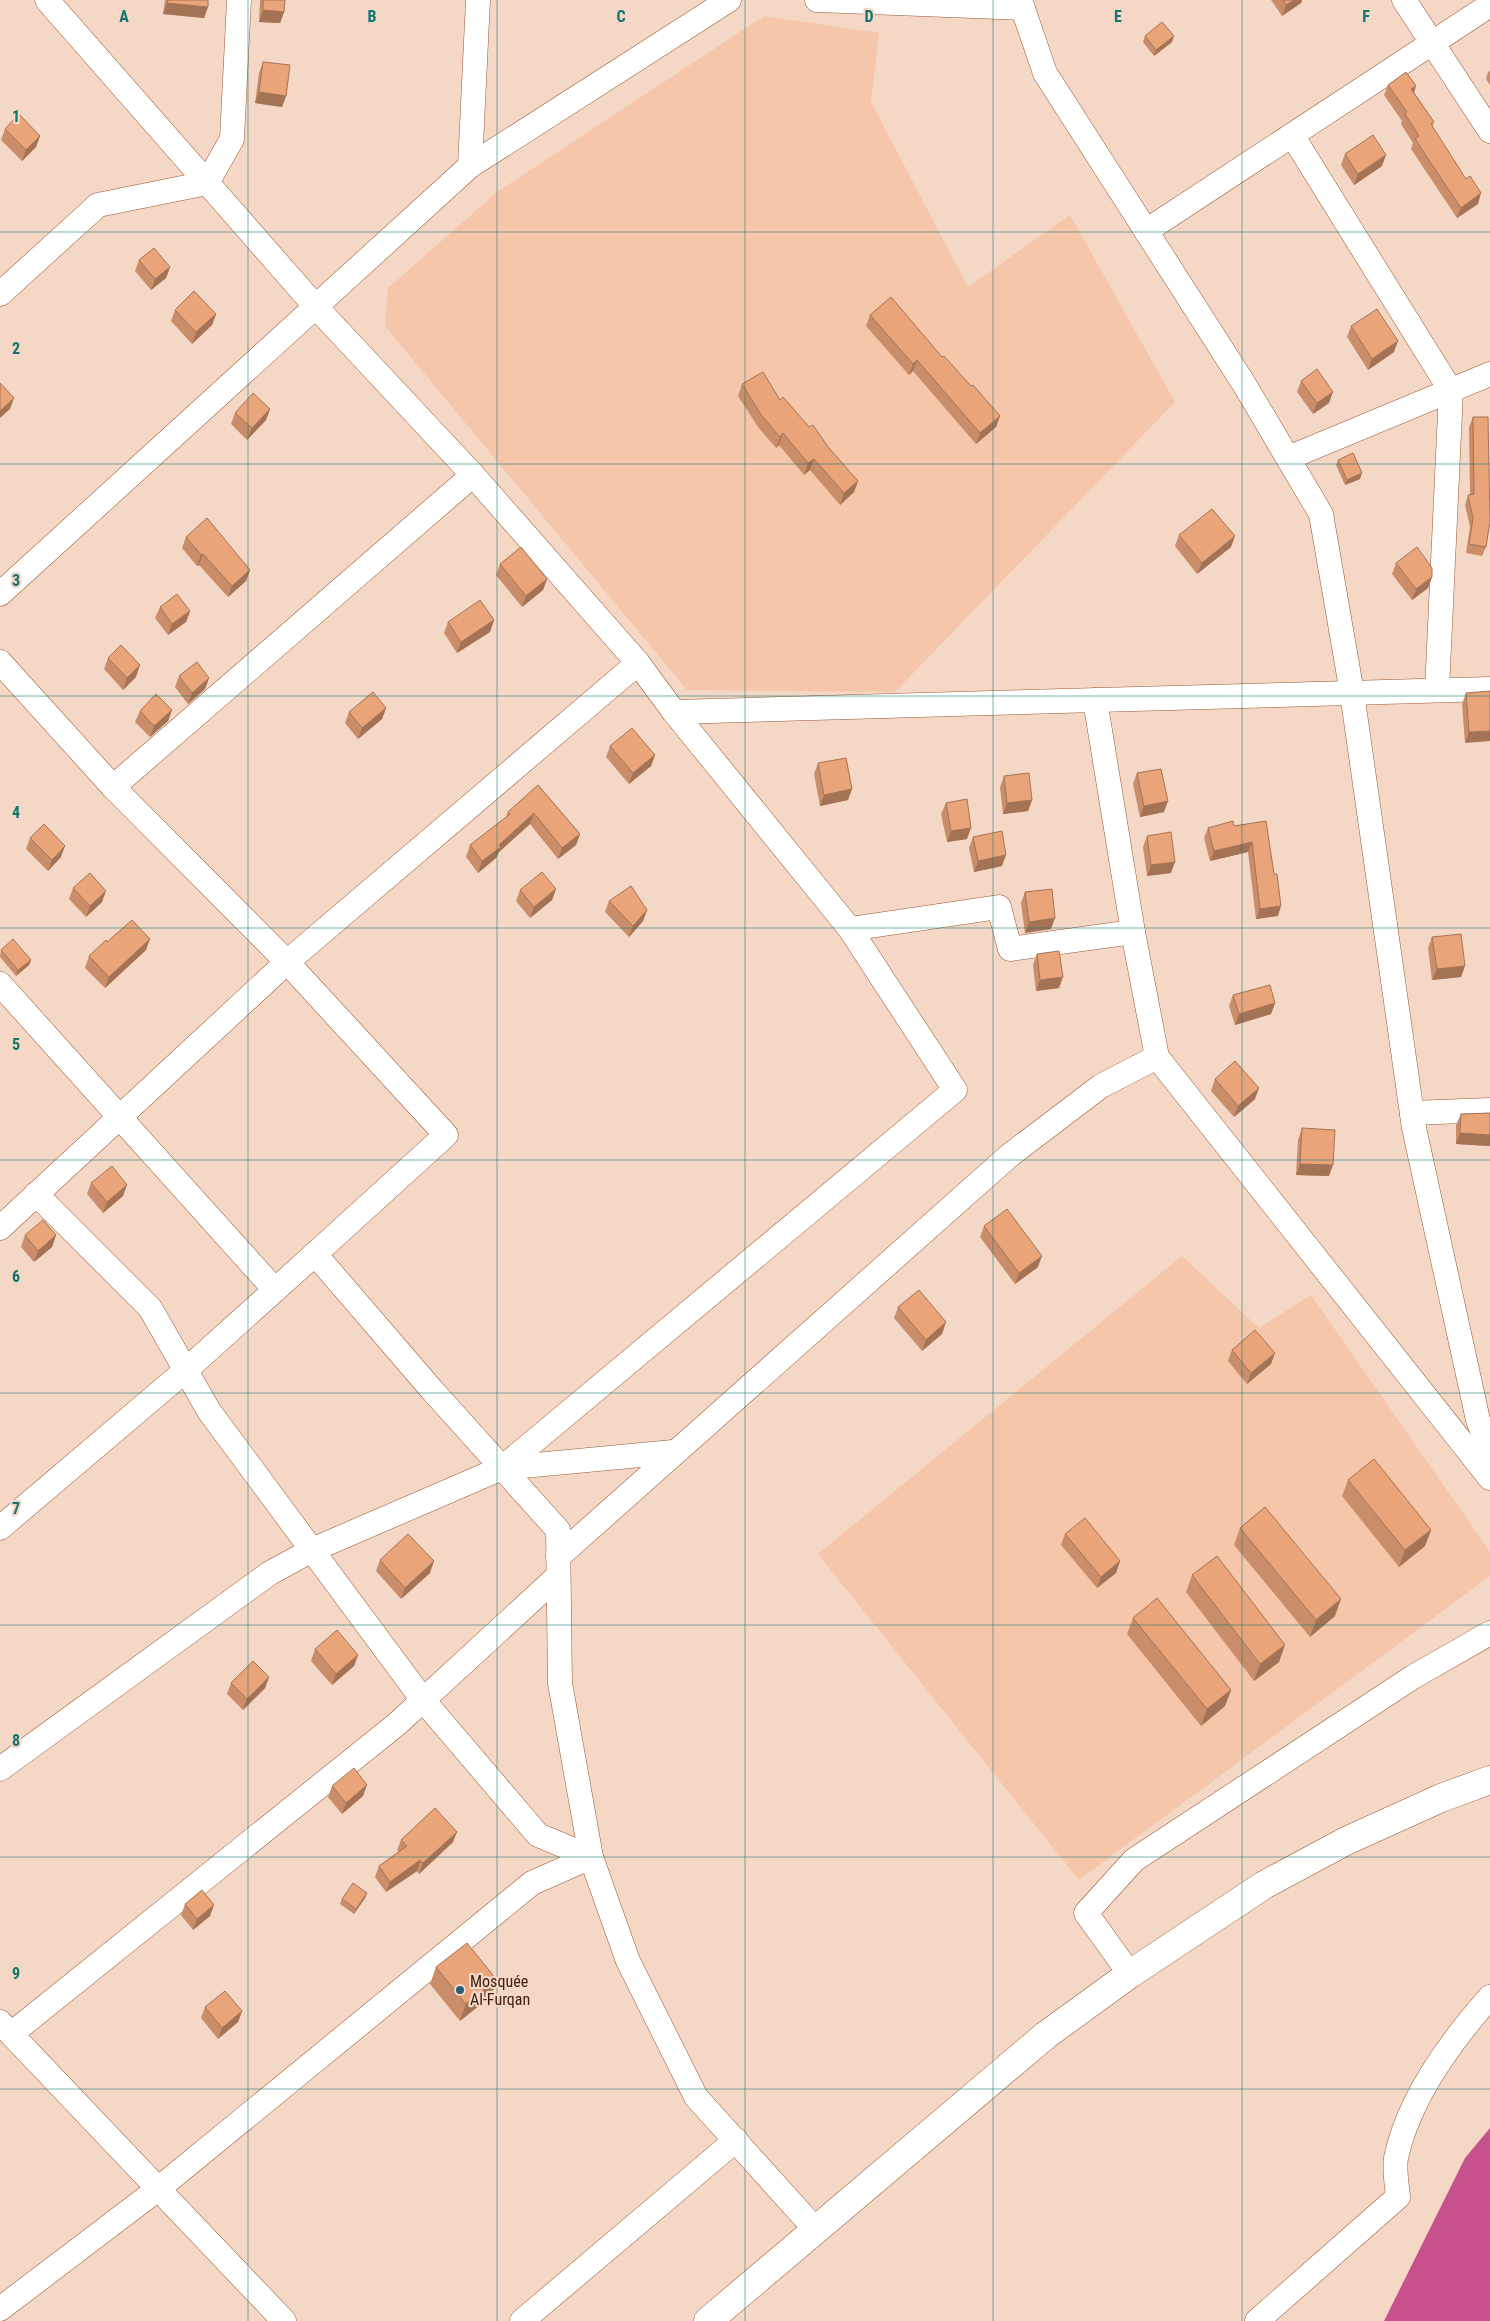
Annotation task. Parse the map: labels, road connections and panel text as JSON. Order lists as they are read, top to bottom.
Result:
{
  "places": ["Mosquée Al-Furqan"],
  "grid": {
    "columns": [
      "A",
      "B",
      "C",
      "D",
      "E",
      "F"
    ],
    "rows": [
      "1",
      "2",
      "3",
      "4",
      "5",
      "6",
      "7",
      "8",
      "9"
    ]
  }
}
